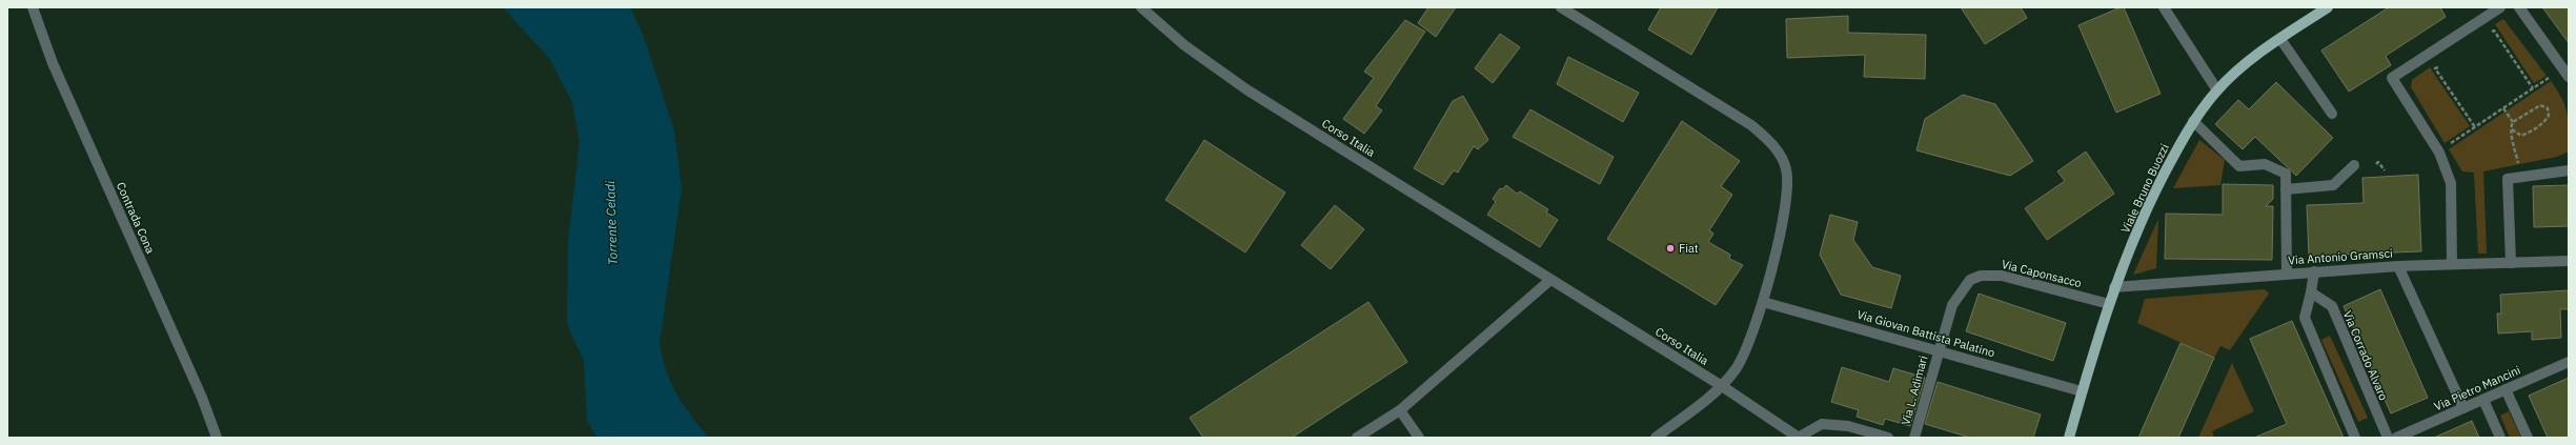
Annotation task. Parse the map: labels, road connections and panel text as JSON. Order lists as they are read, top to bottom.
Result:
{
  "streets": {
    "main road": ["Viale Bruno Buozzi"],
    "street": [
      "Corso Italia",
      "Contrada Cona",
      "Via Antonio Gramsci",
      "Via Caponsacco",
      "Via Giovan Battista Palatino",
      "Via Corrado Alvaro",
      "Via Pietro Mancini",
      "Via L. Adimari"
    ]
  },
  "crossings": [
    ["Viale Bruno Buozzi", "Via Antonio Gramsci"],
    ["Viale Bruno Buozzi", "Via Caponsacco"],
    ["Viale Bruno Buozzi", "Via Giovan Battista Palatino"],
    ["Via Caponsacco", "Via Giovan Battista Palatino"],
    ["Via Caponsacco", "Via L. Adimari"],
    ["Via Giovan Battista Palatino", "Via L. Adimari"]
  ],
  "water": ["Torrente Celadi"],
  "places": ["Fiat"]
}
